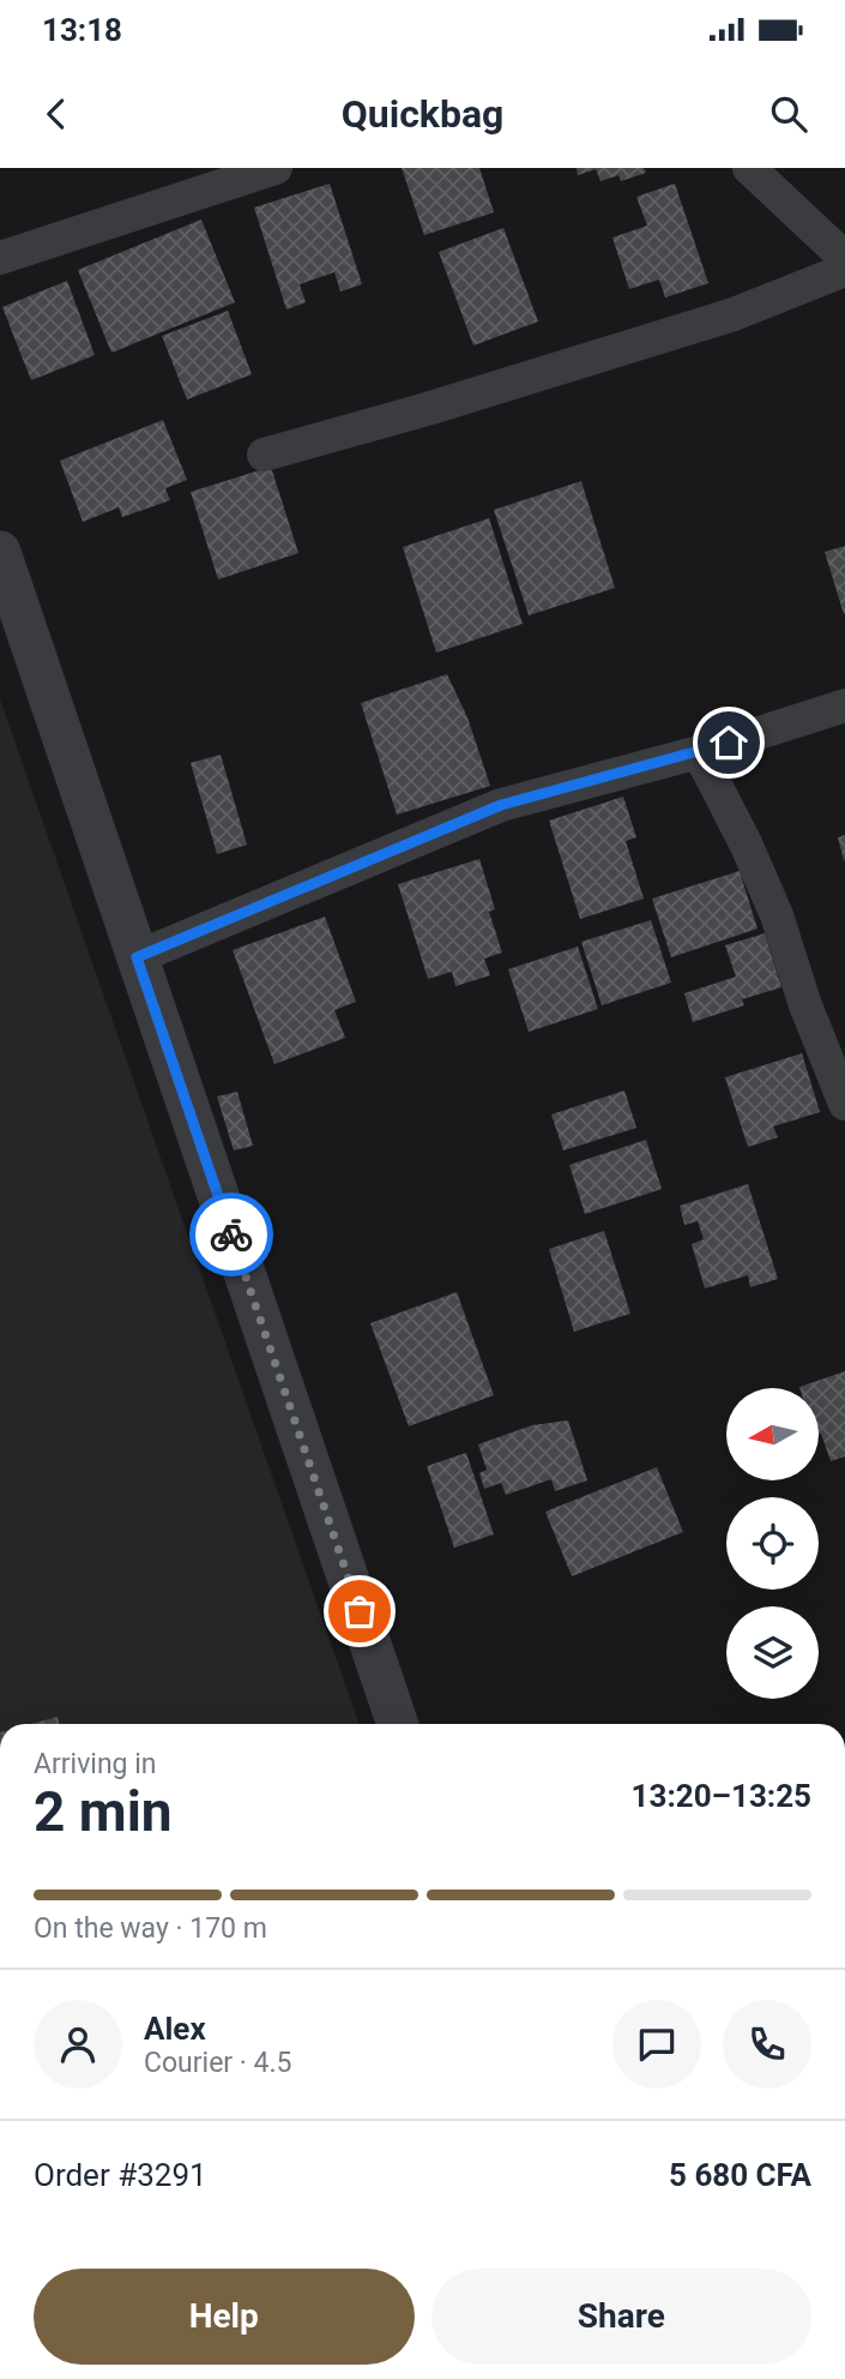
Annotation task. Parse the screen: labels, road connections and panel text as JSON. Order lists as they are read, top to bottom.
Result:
{
  "north": "left",
  "page": {
    "status": "13:18",
    "header": "Quickbag",
    "heading": ["2 min", "Arriving in", "13:20–13:25"],
    "panel": [
      "Alex",
      "Courier · 4.5",
      "Order #3291",
      "5 680 CFA"
    ],
    "bar": "On the way · 170 m",
    "buttons": ["Help", "Share"]
  }
}
